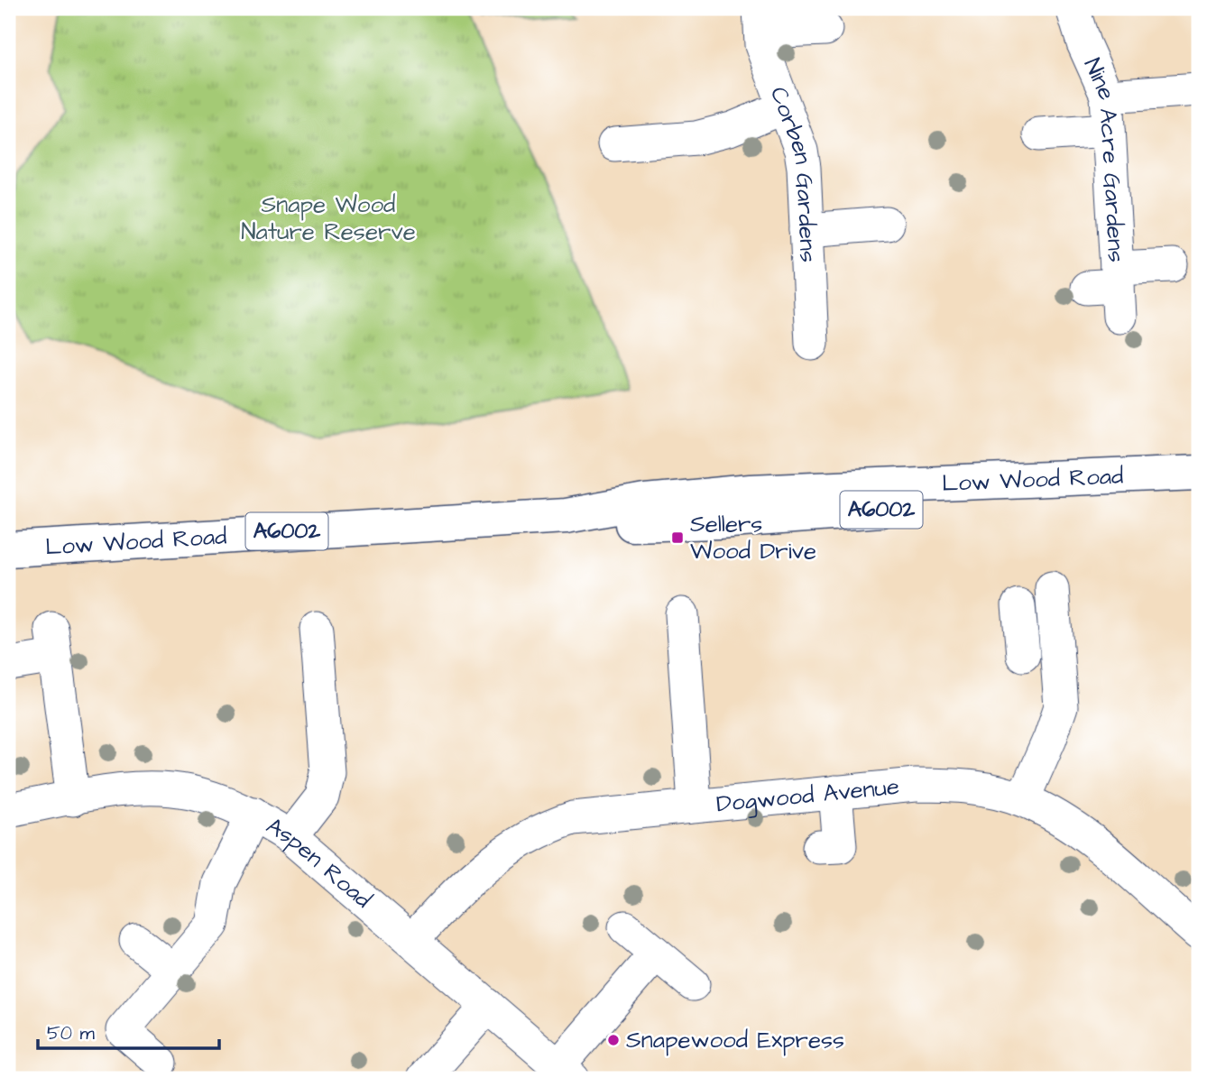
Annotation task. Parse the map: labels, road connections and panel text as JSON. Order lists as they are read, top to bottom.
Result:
{
  "streets": {
    "main road": ["Low Wood Road", "A6002"],
    "street": [
      "Nine Acre Gardens",
      "Corben Gardens",
      "Dogwood Avenue",
      "Aspen Road"
    ]
  },
  "crossings": [
    ["Dogwood Avenue", "Aspen Road"]
  ],
  "parks": ["Snape Wood Nature Reserve"],
  "places": {
    "transit": ["Sellers Wood Drive"],
    "other": ["Snapewood Express"]
  },
  "scale_bar": "50 m"
}
